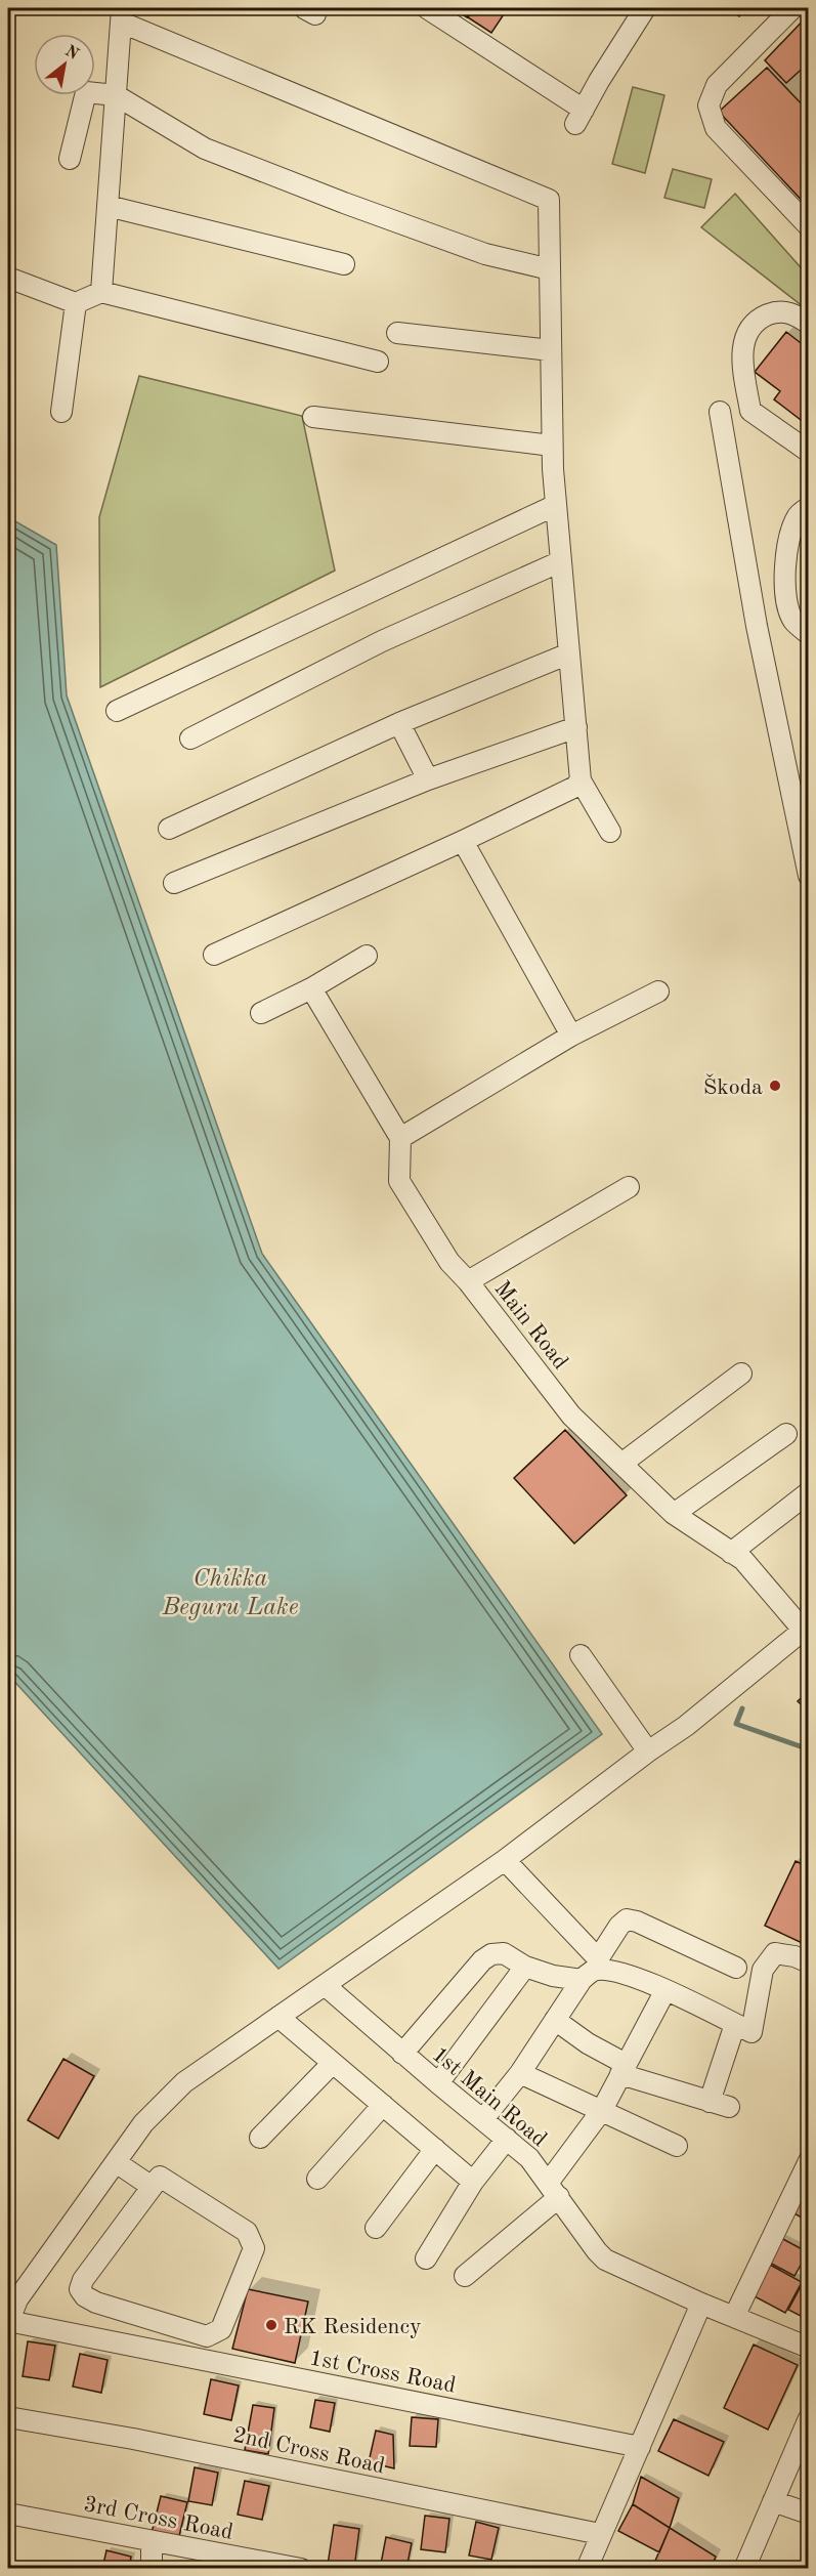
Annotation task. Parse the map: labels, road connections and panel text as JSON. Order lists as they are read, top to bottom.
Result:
{
  "streets": {
    "street": [
      "Main Road",
      "1st Main Road",
      "1st Cross Road",
      "2nd Cross Road",
      "3rd Cross Road"
    ]
  },
  "water": ["Chikka Beguru Lake"],
  "places": ["Škoda", "RK Residency"],
  "north": "top right"
}
